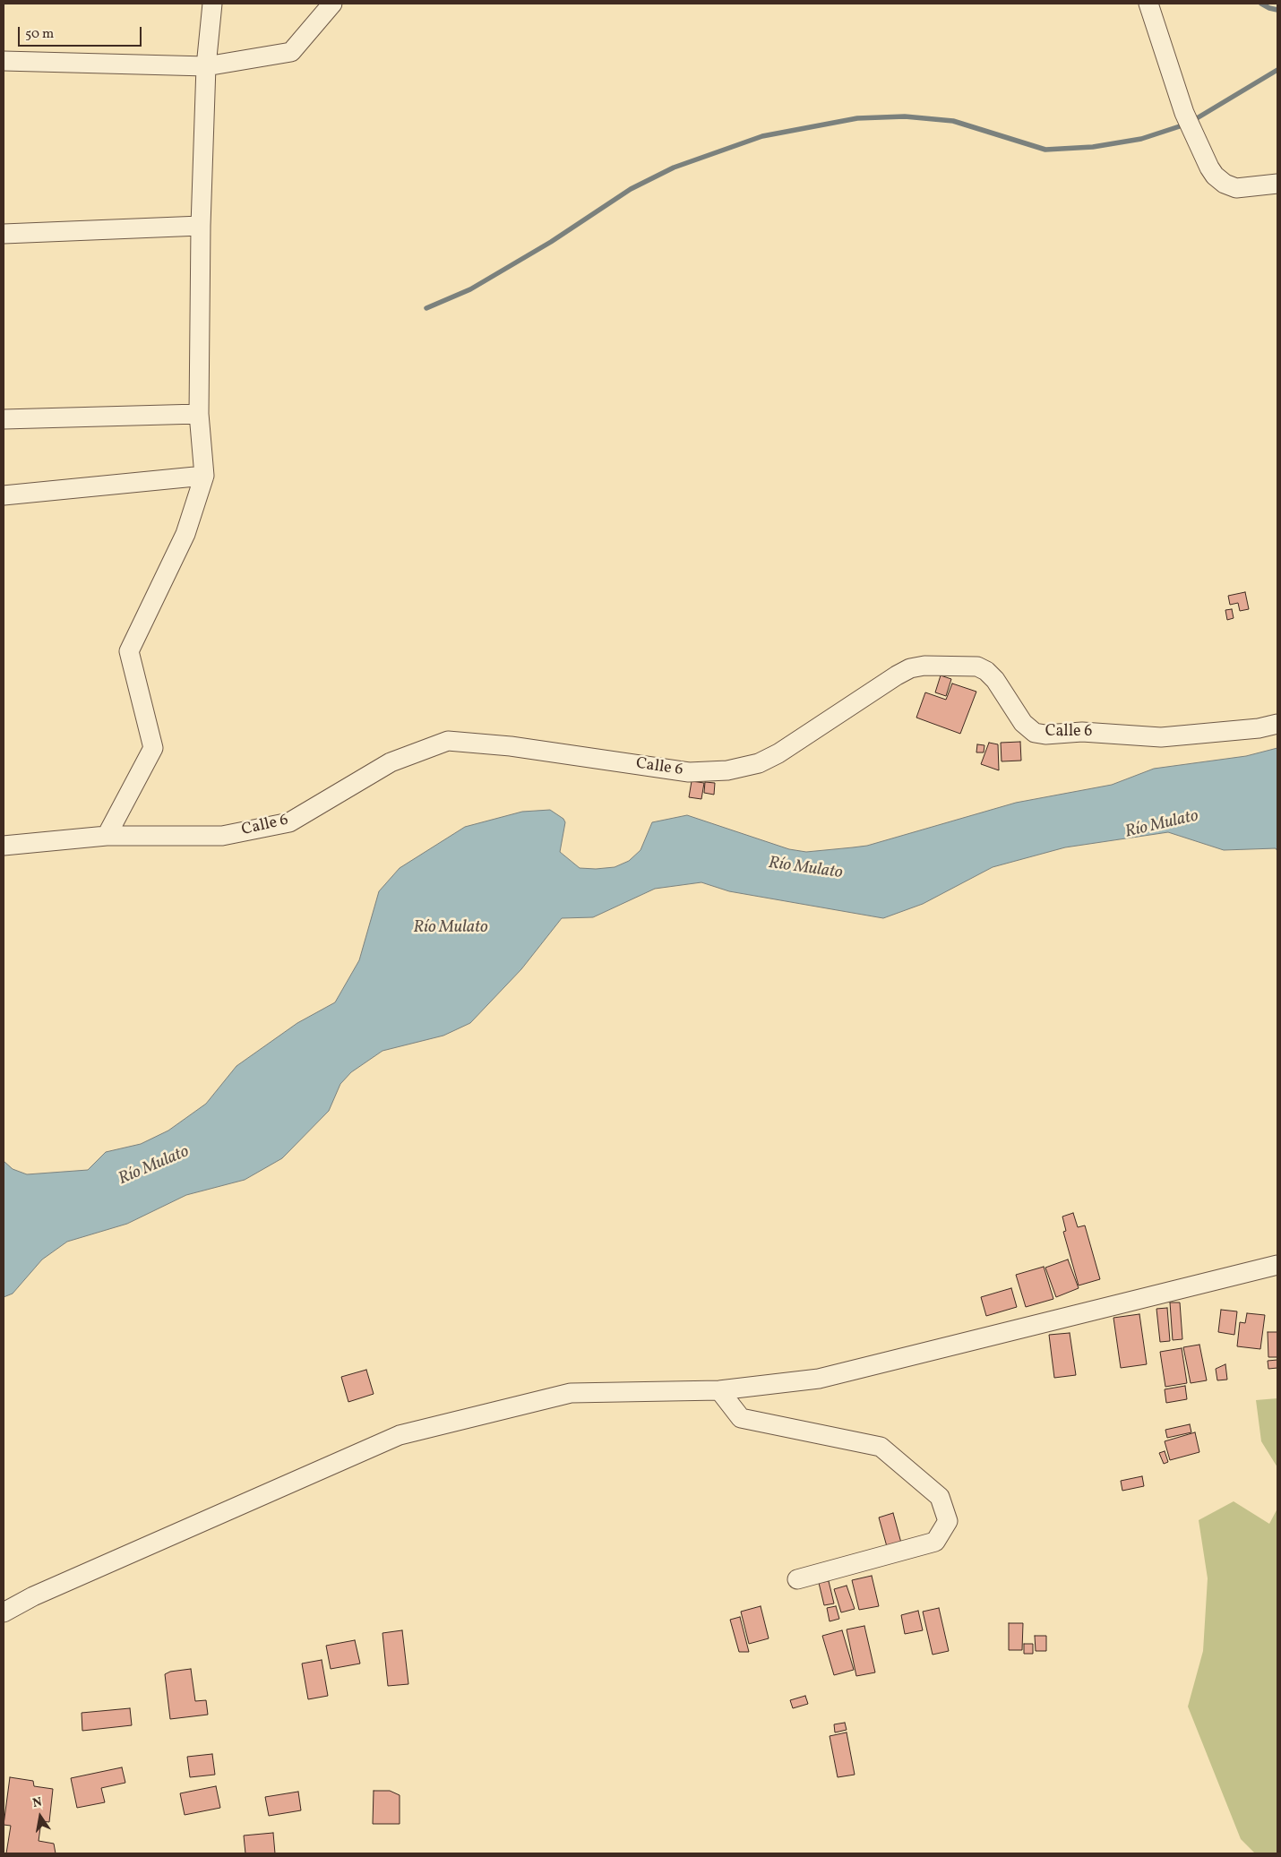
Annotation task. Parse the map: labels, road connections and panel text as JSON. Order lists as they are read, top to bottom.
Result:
{
  "streets": {
    "street": ["Calle 6"]
  },
  "water": ["Río Mulato"],
  "scale_bar": "50 m",
  "north": "top"
}
